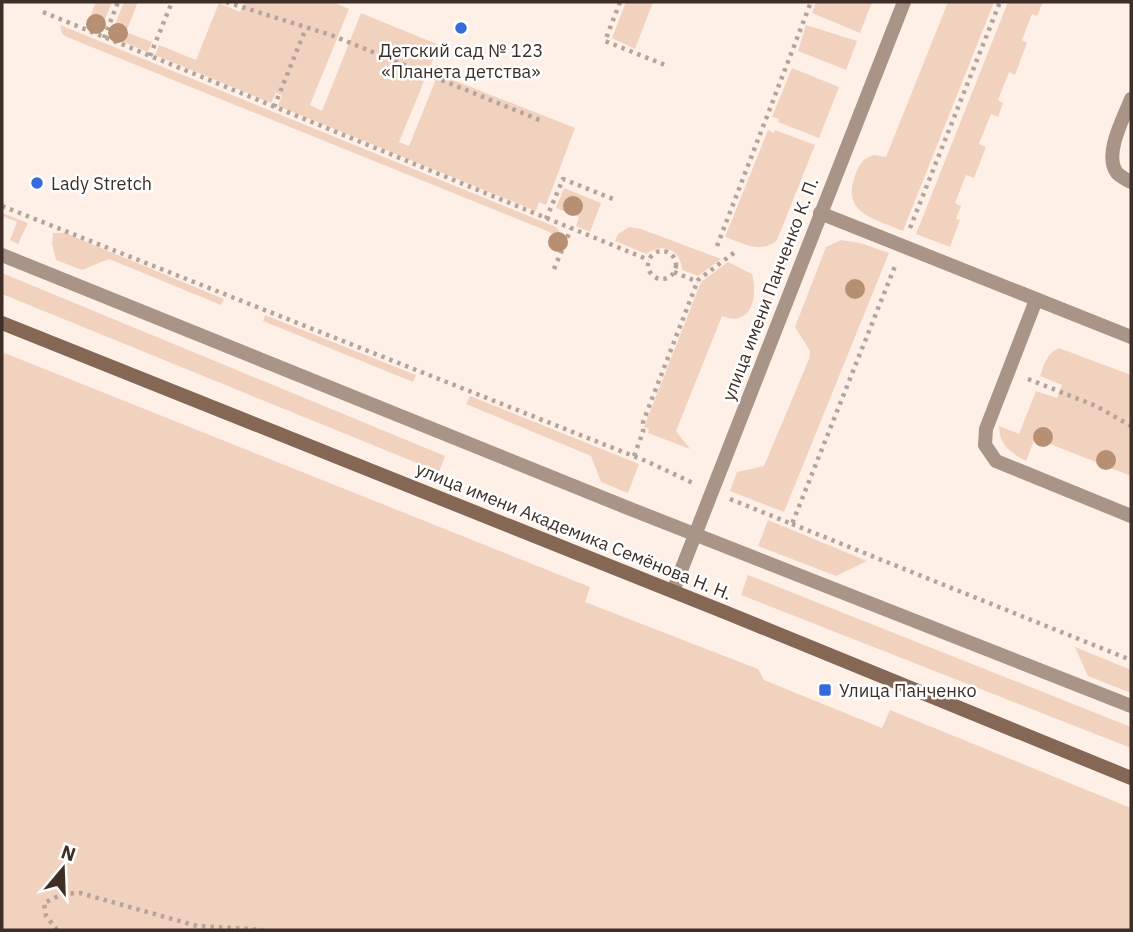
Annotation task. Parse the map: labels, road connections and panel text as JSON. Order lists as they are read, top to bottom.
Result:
{
  "streets": {
    "main road": ["улица имени Академика Семёнова Н. Н."],
    "street": ["улица имени Панченко К. П."]
  },
  "crossings": [
    ["улица имени Панченко К. П.", "улица имени Академика Семёнова Н. Н."]
  ],
  "places": {
    "other": ["Детский сад № 123 «Планета детства»", "Lady Stretch"],
    "transit": ["Улица Панченко"]
  },
  "north": "top"
}
